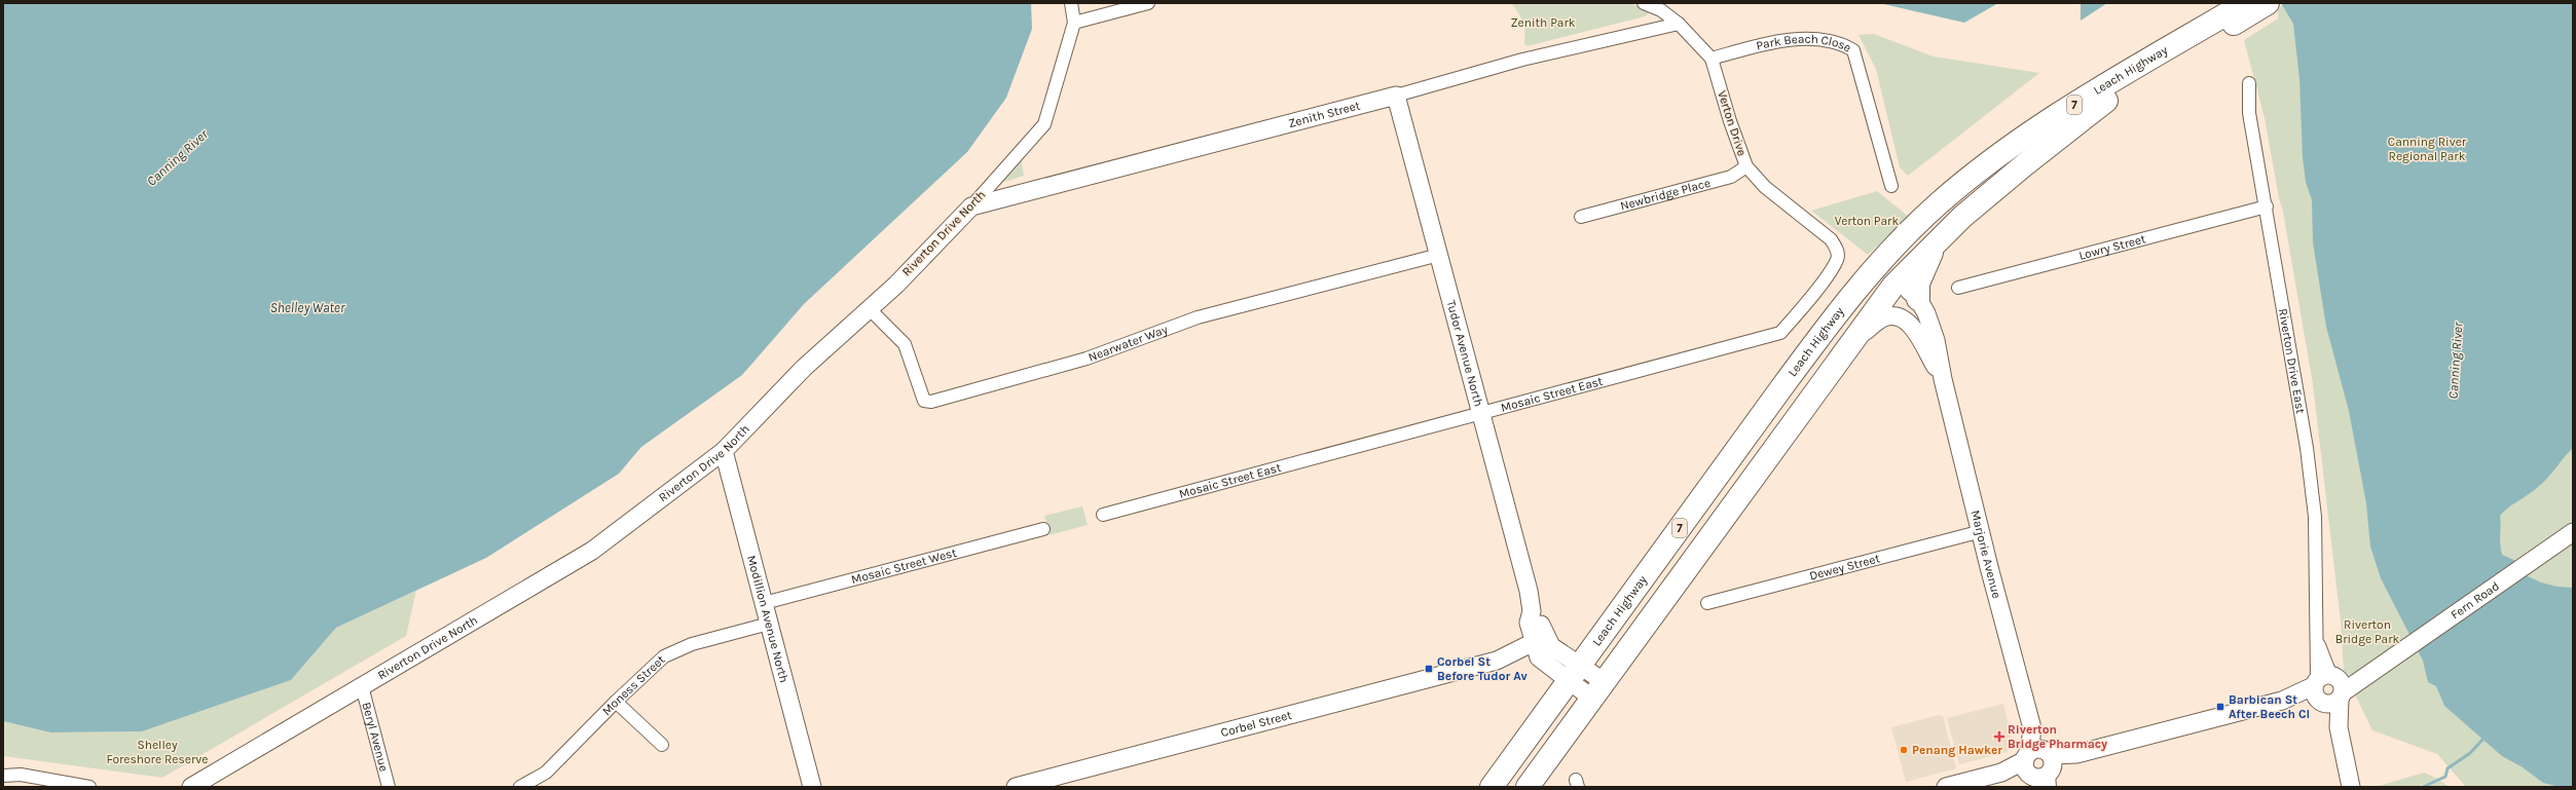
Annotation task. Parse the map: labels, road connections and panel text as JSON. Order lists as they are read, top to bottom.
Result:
{
  "streets": {
    "highway": ["Leach Highway", "7"],
    "street": [
      "Park Beach Close",
      "Zenith Street",
      "Verton Drive",
      "Newbridge Place",
      "Riverton Drive North",
      "Lowry Street",
      "Nearwater Way",
      "Tudor Avenue North",
      "Riverton Drive East",
      "Mosaic Street East",
      "Marjorie Avenue",
      "Dewey Street",
      "Mosaic Street West",
      "Fern Road",
      "Modillion Avenue North",
      "Moness Street",
      "Corbel Street",
      "Beryl Avenue"
    ]
  },
  "crossings": [
    ["Park Beach Close", "Verton Drive"],
    ["Leach Highway", "Tudor Avenue North"],
    ["Leach Highway", "Marjorie Avenue"],
    ["Zenith Street", "Riverton Drive North"],
    ["Zenith Street", "Tudor Avenue North"],
    ["Verton Drive", "Newbridge Place"],
    ["Verton Drive", "Mosaic Street East"],
    ["Riverton Drive North", "Nearwater Way"],
    ["Riverton Drive North", "Modillion Avenue North"],
    ["Riverton Drive North", "Beryl Avenue"],
    ["Lowry Street", "Riverton Drive East"],
    ["Nearwater Way", "Tudor Avenue North"],
    ["Tudor Avenue North", "Mosaic Street East"],
    ["Tudor Avenue North", "Corbel Street"],
    ["Riverton Drive East", "Fern Road"],
    ["Marjorie Avenue", "Dewey Street"],
    ["Mosaic Street West", "Modillion Avenue North"],
    ["Modillion Avenue North", "Moness Street"]
  ],
  "water": ["Canning River", "Shelley Water"],
  "parks": [
    "Zenith Park",
    "Canning River Regional Park",
    "Verton Park",
    "Riverton Bridge Park",
    "Shelley Foreshore Reserve"
  ],
  "places": {
    "transit": ["Corbel St Before Tudor Av", "Barbican St After Beech Cl"],
    "health": ["Riverton Bridge Pharmacy"],
    "other": ["Penang Hawker"]
  }
}
